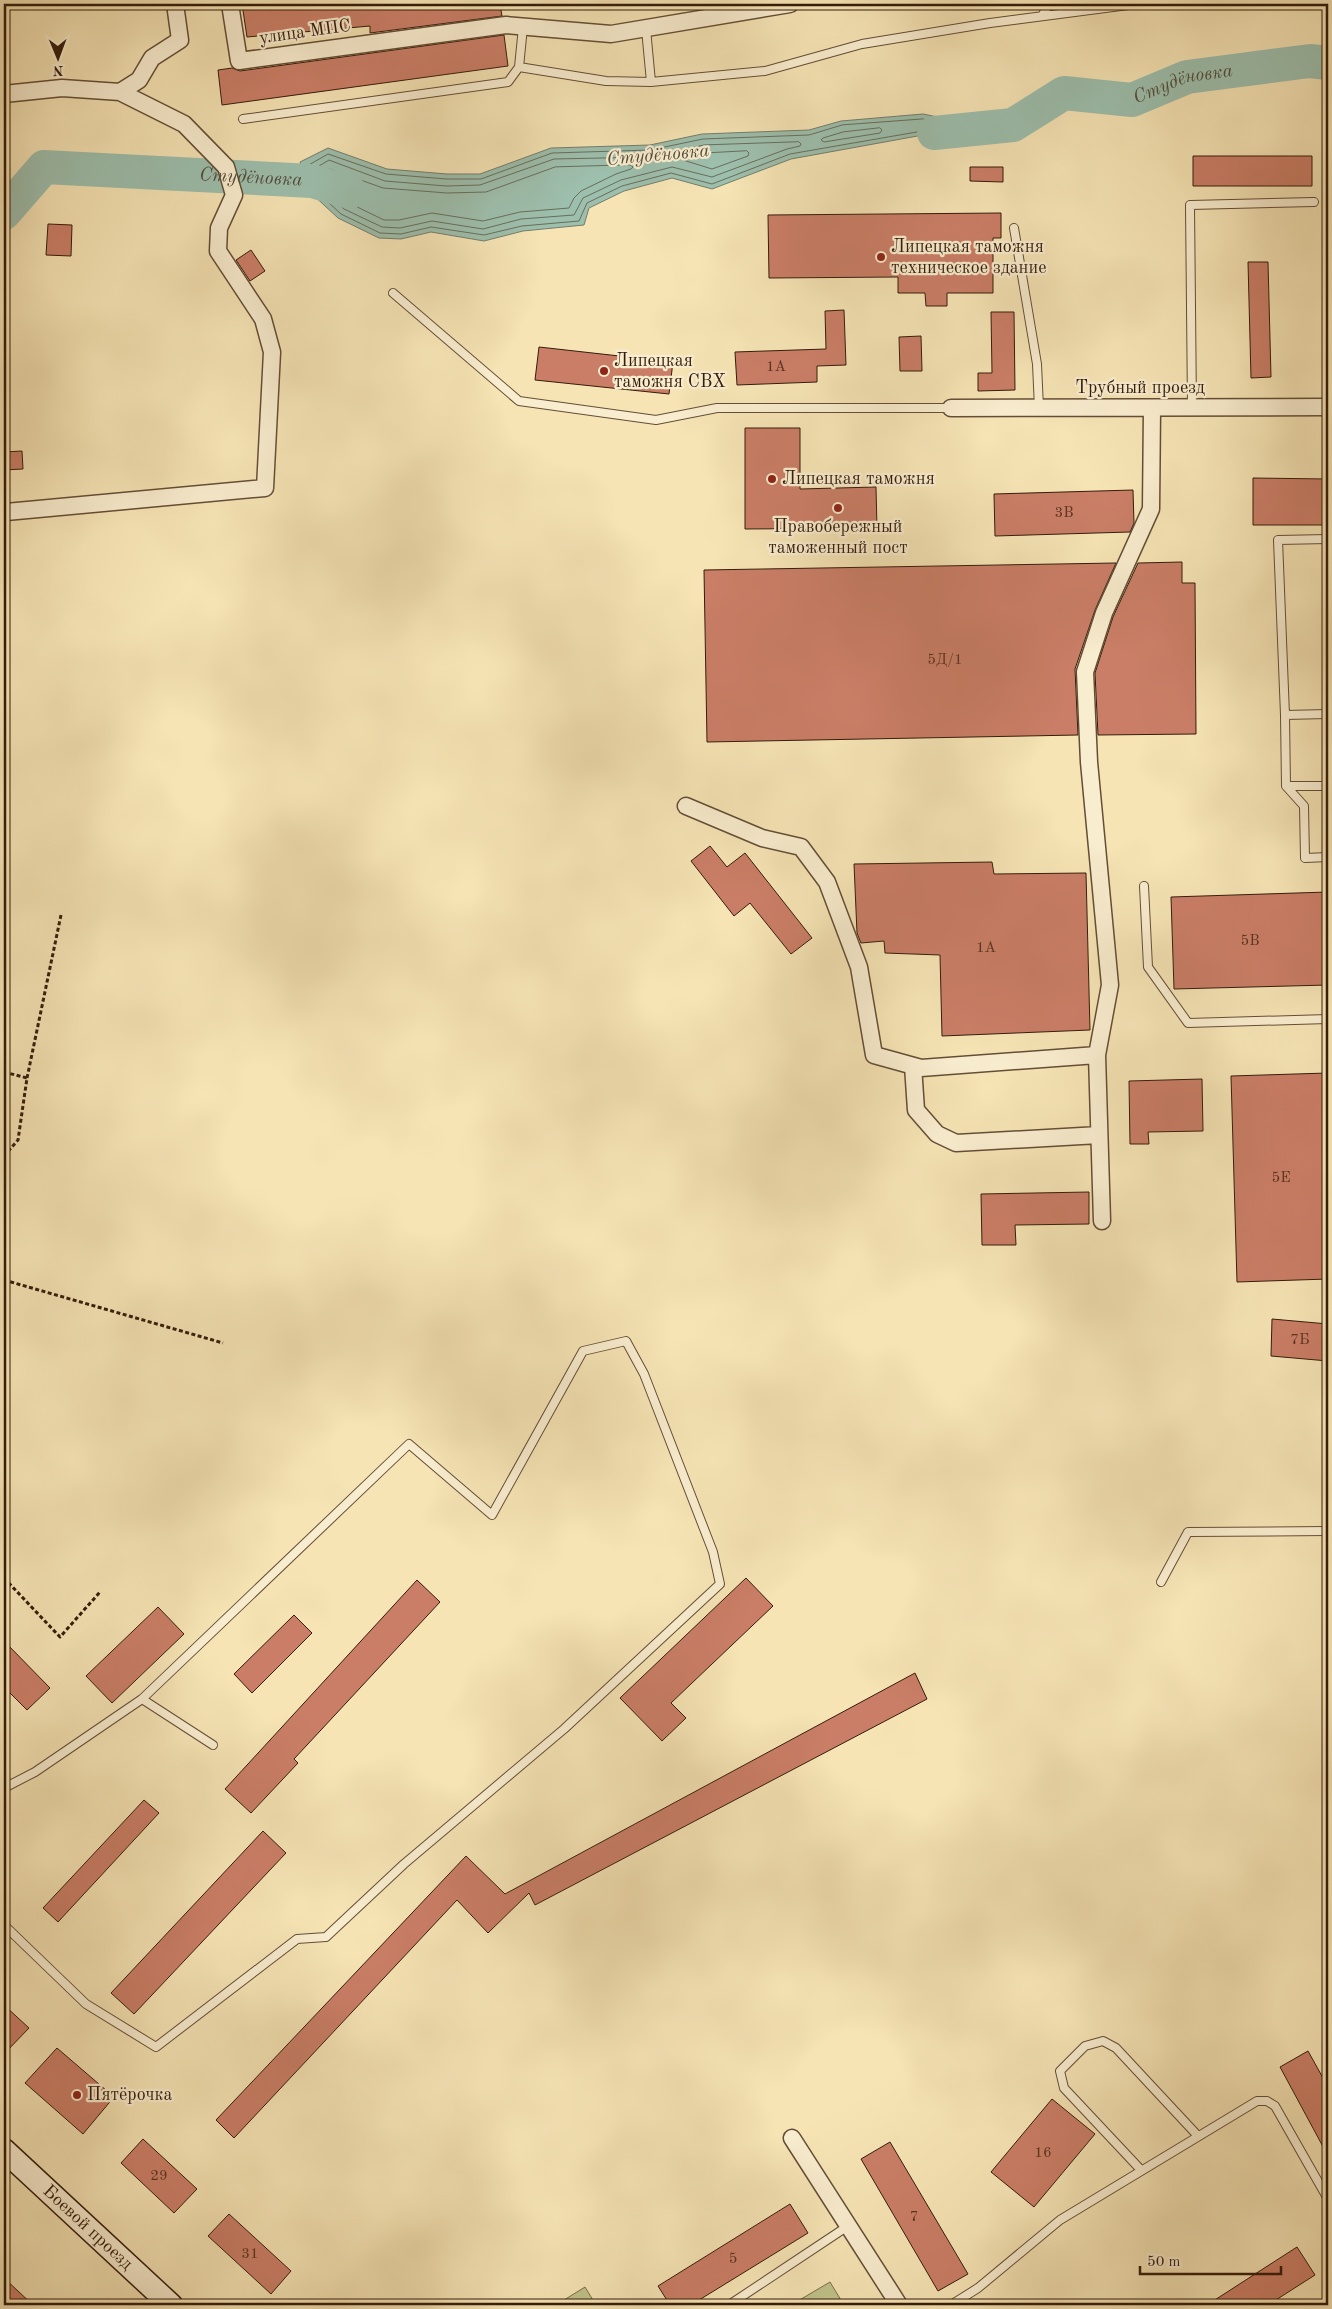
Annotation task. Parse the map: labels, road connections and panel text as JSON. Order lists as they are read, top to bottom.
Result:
{
  "streets": {
    "street": ["улица МПС", "Трубный проезд", "Боевой проезд"]
  },
  "water": ["Студёновка"],
  "places": [
    "Липецкая таможня техническое здание",
    "Липецкая таможня СВХ",
    "Липецкая таможня",
    "Правобережный таможенный пост",
    "Пятёрочка"
  ],
  "house_numbers": [
    "1А",
    "3В",
    "5Д/1",
    "5В",
    "1А",
    "5Е",
    "7Б",
    "16",
    "29",
    "7",
    "31",
    "5"
  ],
  "scale_bar": "50 m",
  "north": "bottom"
}
